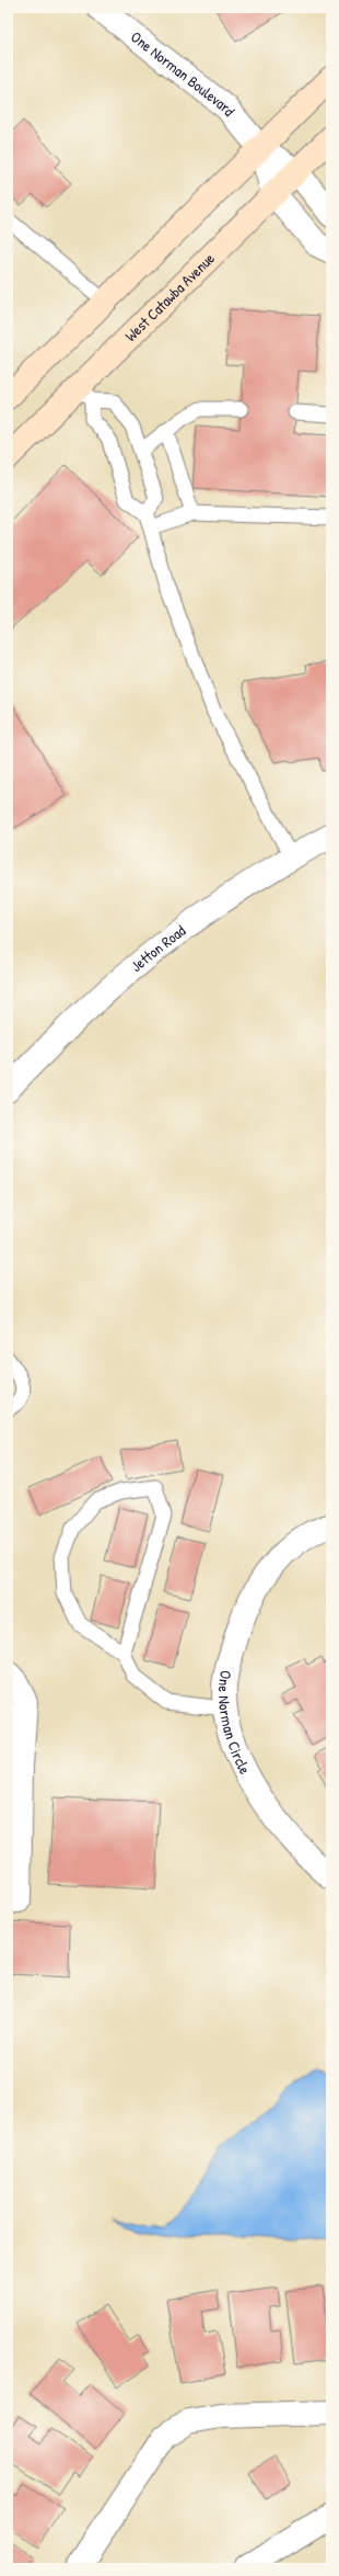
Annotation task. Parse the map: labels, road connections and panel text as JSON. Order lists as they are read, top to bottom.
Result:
{
  "streets": {
    "main road": ["West Catawba Avenue"],
    "street": ["One Norman Boulevard", "Jetton Road", "One Norman Circle"]
  },
  "crossings": [
    ["One Norman Boulevard", "West Catawba Avenue"]
  ]
}
